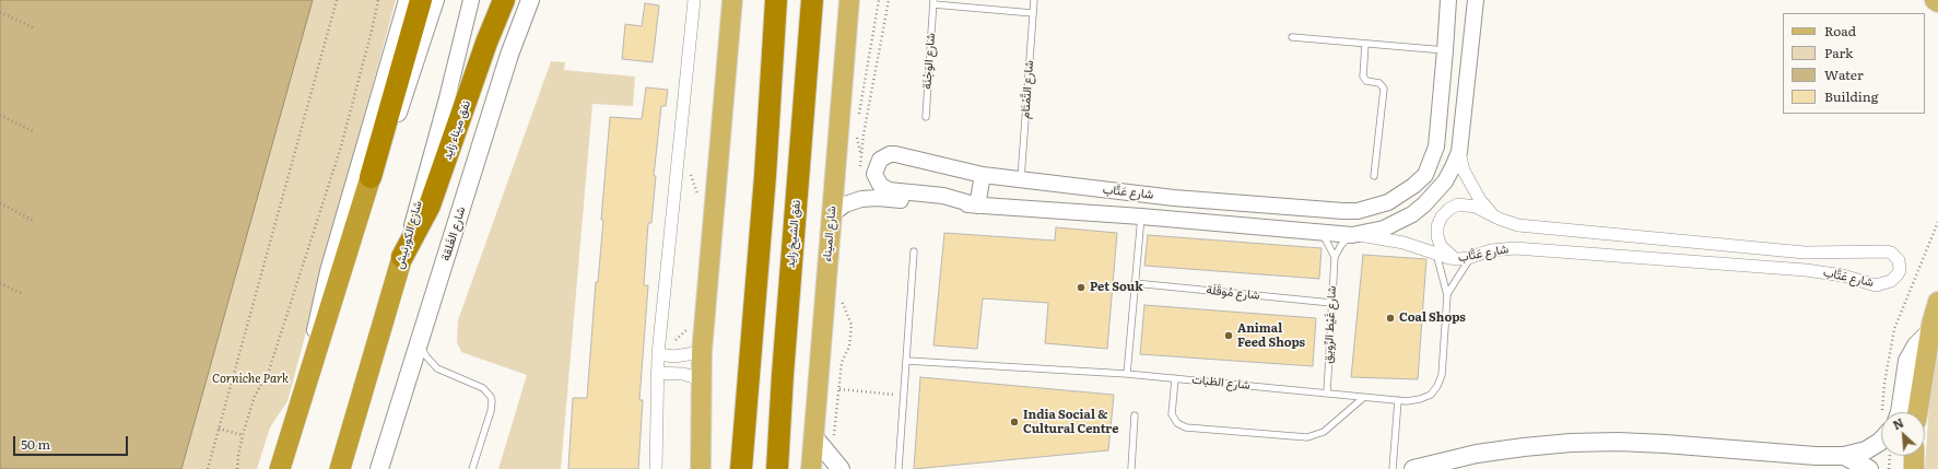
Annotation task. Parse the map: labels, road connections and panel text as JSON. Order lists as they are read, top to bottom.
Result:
{
  "streets": {
    "highway": ["نفق ميناء زايد", "نفق الشيخ زايد", "شارع الكورنيش"],
    "main road": ["شارع الغَلقة", "شارع الميناء"],
    "street": ["شارع عَتَّاب"],
    "lane": [
      "شارع الوَجْنَة",
      "شارع التَّمْتَام",
      "شارع مُوقَلَة",
      "شارع غَيْط الرِّويق",
      "شارع الظبات"
    ]
  },
  "crossings": [
    ["شارع الوَجْنَة", "شارع التَّمْتَام"],
    ["شارع التَّمْتَام", "شارع عَتَّاب"],
    ["نفق ميناء زايد", "شارع الكورنيش"],
    ["شارع عَتَّاب", "شارع الميناء"],
    ["شارع عَتَّاب", "شارع الظبات"],
    ["شارع مُوقَلَة", "شارع غَيْط الرِّويق"],
    ["شارع غَيْط الرِّويق", "شارع الظبات"]
  ],
  "parks": ["Corniche Park"],
  "places": [
    "Pet Souk",
    "Coal Shops",
    "Animal Feed Shops",
    "India Social & Cultural Centre"
  ],
  "legend": [
    "Road",
    "Park",
    "Water",
    "Building"
  ],
  "scale_bar": "50 m",
  "north": "top left"
}
